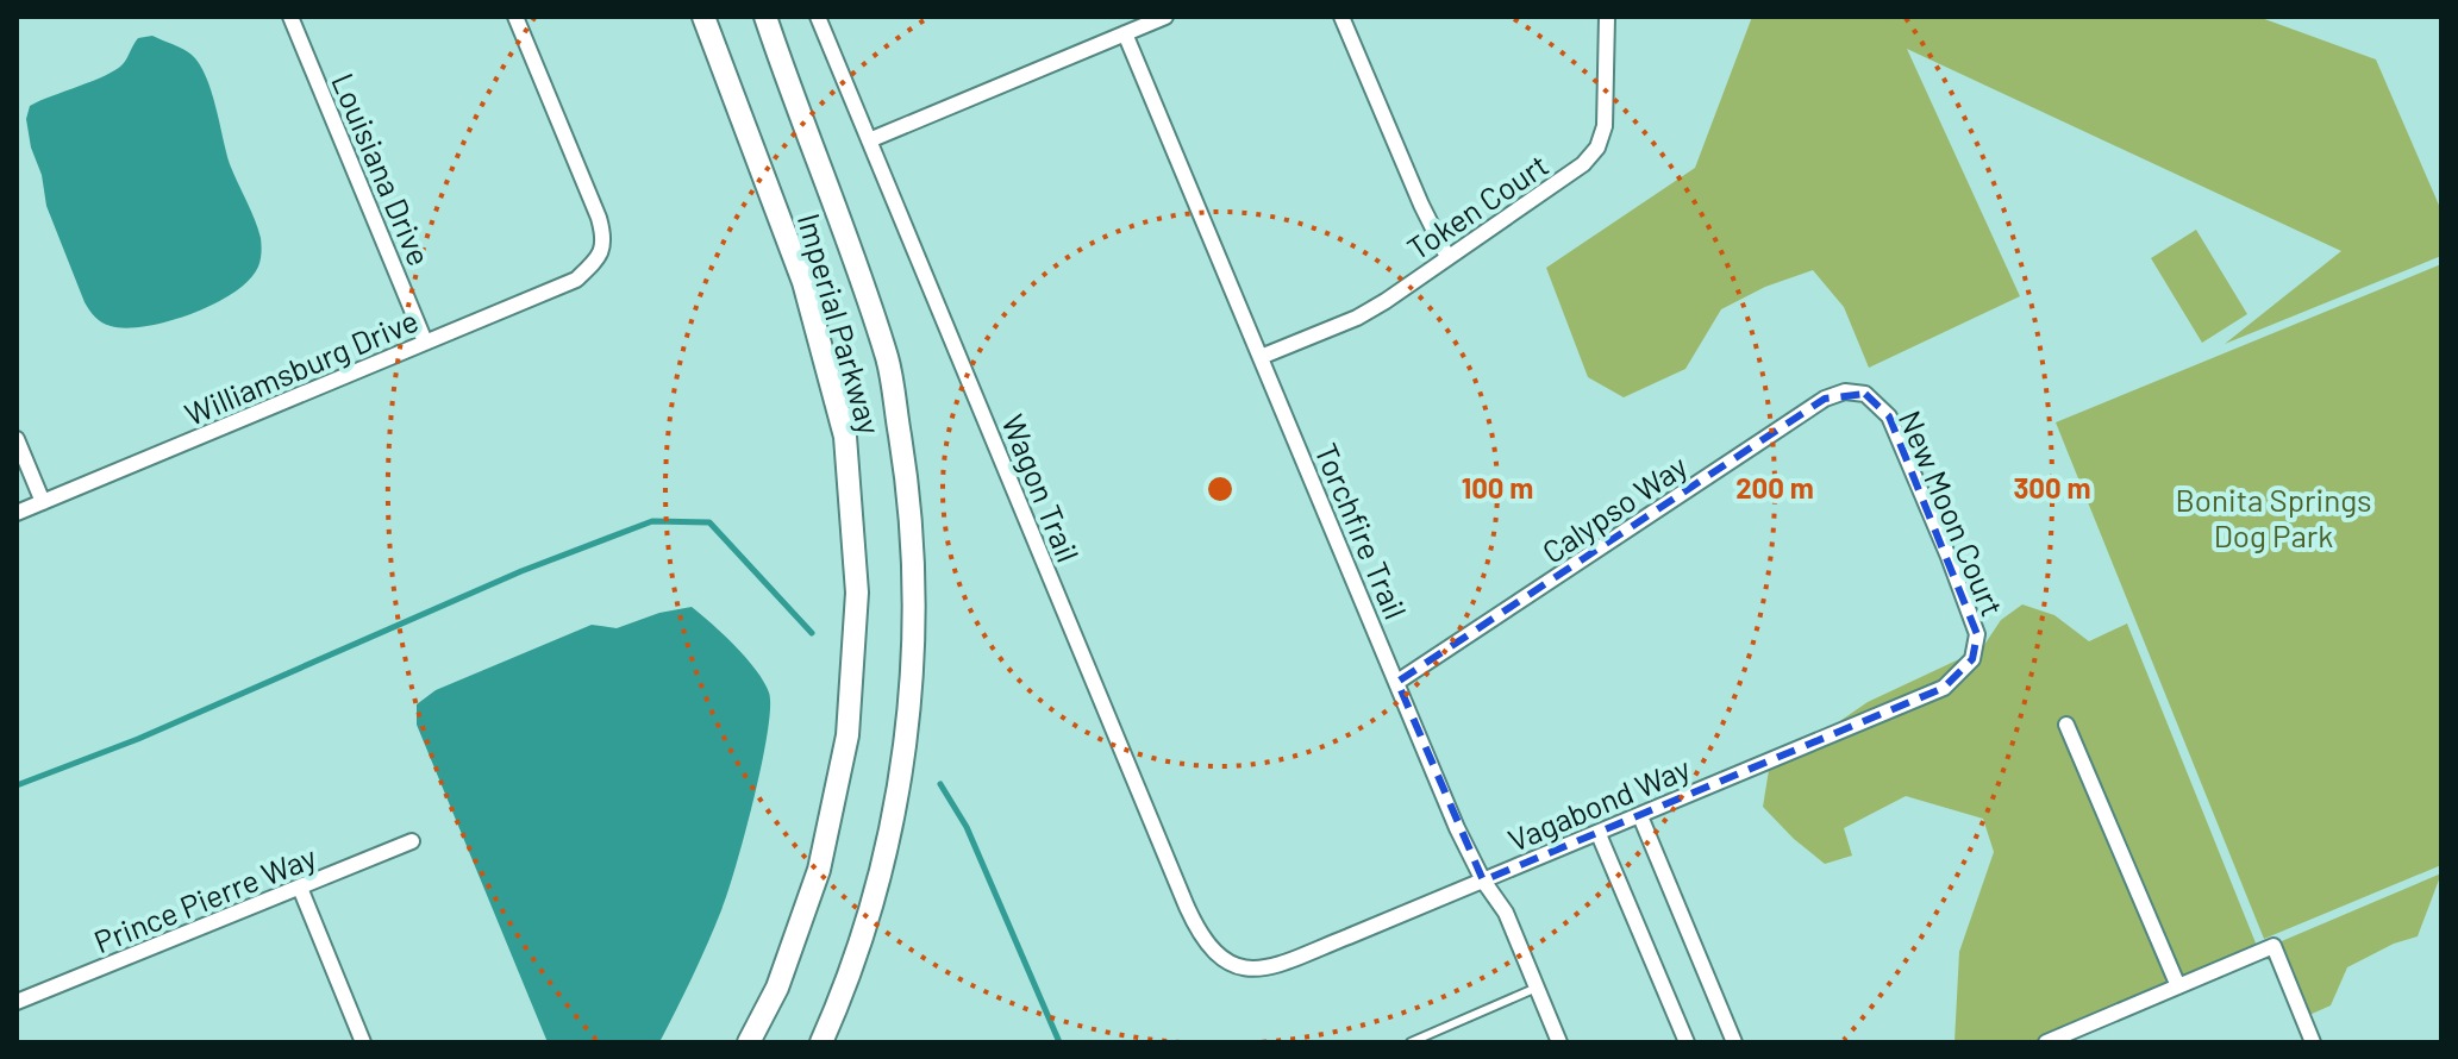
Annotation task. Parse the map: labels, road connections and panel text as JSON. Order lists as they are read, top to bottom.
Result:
{
  "streets": {
    "main road": ["Imperial Parkway"],
    "street": [
      "Louisiana Drive",
      "Token Court",
      "Williamsburg Drive",
      "Wagon Trail",
      "Calypso Way",
      "New Moon Court",
      "Torchfire Trail",
      "Vagabond Way",
      "Prince Pierre Way"
    ]
  },
  "crossings": [
    ["Louisiana Drive", "Williamsburg Drive"],
    ["Token Court", "Torchfire Trail"],
    ["Wagon Trail", "Vagabond Way"],
    ["Calypso Way", "New Moon Court"],
    ["Calypso Way", "Torchfire Trail"],
    ["New Moon Court", "Vagabond Way"],
    ["Torchfire Trail", "Vagabond Way"]
  ],
  "parks": ["Bonita Springs Dog Park"],
  "rings": ["100 m", "200 m", "300 m"]
}
